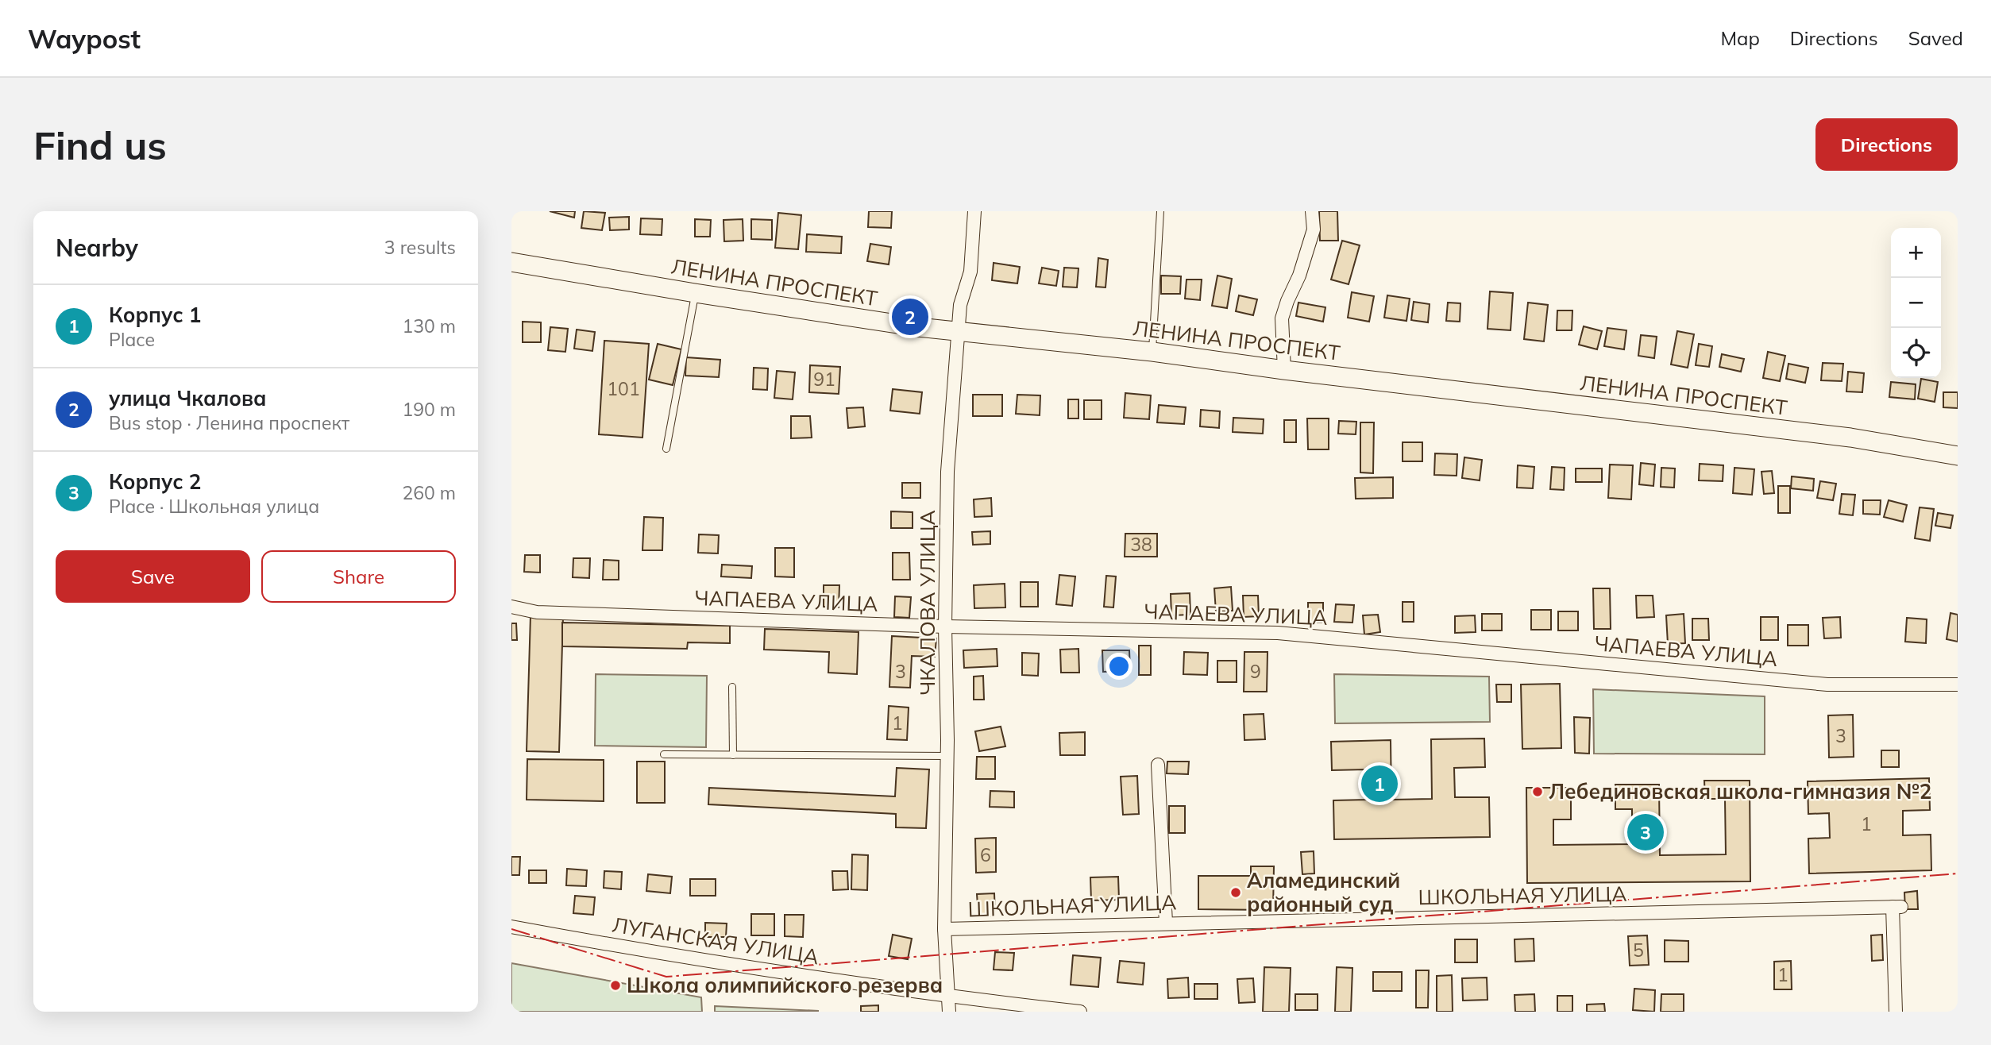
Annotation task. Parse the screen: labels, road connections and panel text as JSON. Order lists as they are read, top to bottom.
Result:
{
  "streets": {
    "main road": ["ЛЕНИНА ПРОСПЕКТ"],
    "street": [
      "ЧАПАЕВА УЛИЦА",
      "ЧКАЛОВА УЛИЦА",
      "ШКОЛЬНАЯ УЛИЦА",
      "ЛУГАНСКАЯ УЛИЦА"
    ]
  },
  "crossings": [
    ["ЛЕНИНА ПРОСПЕКТ", "ЧКАЛОВА УЛИЦА"],
    ["ЧАПАЕВА УЛИЦА", "ЧКАЛОВА УЛИЦА"],
    ["ЧКАЛОВА УЛИЦА", "ШКОЛЬНАЯ УЛИЦА"],
    ["ЧКАЛОВА УЛИЦА", "ЛУГАНСКАЯ УЛИЦА"]
  ],
  "places": ["Лебединовская школа-гимназия №2", "Аламединский районный суд", "Школа олимпийского резерва"],
  "house_numbers": [
    "91",
    "101",
    "38",
    "3",
    "9",
    "1",
    "3",
    "1",
    "6",
    "5",
    "1"
  ],
  "page": {
    "header": "Waypost",
    "nav": ["Map", "Directions", "Saved"],
    "buttons": [
      "Directions",
      ["Save", "Share"]
    ],
    "title": "Find us",
    "heading": ["Nearby", "3 results"],
    "map_buttons": ["+", "−"],
    "list": [
      {
        "mark": "1",
        "name": "Корпус 1",
        "note": "Place",
        "value": "130 m"
      },
      {
        "mark": "2",
        "name": "улица Чкалова",
        "note": "Bus stop · Ленина проспект",
        "value": "190 m"
      },
      {
        "mark": "3",
        "name": "Корпус 2",
        "note": "Place · Школьная улица",
        "value": "260 m"
      }
    ],
    "pins": ["2", "1", "3"]
  }
}
